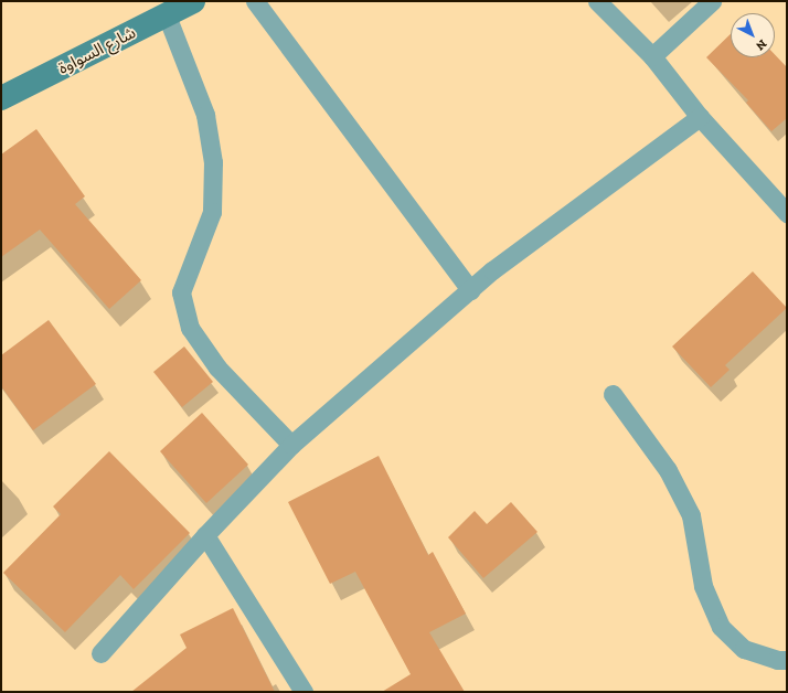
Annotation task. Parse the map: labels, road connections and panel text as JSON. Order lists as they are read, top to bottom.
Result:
{
  "streets": {
    "street": ["شارع السواوة"]
  },
  "north": "bottom right"
}
